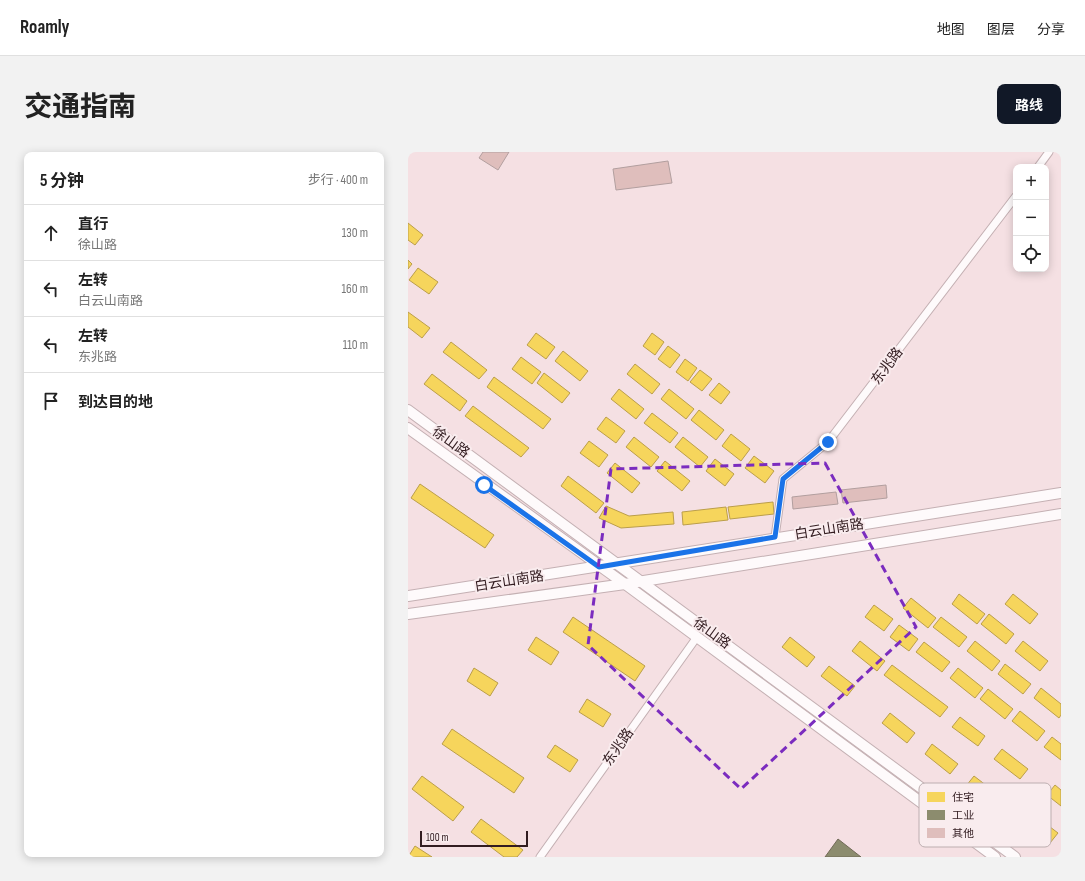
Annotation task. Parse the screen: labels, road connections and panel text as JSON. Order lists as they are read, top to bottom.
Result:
{
  "streets": {
    "main road": ["徐山路", "白云山南路"],
    "street": ["东兆路"]
  },
  "crossings": [
    ["东兆路", "徐山路"],
    ["东兆路", "白云山南路"],
    ["徐山路", "白云山南路"]
  ],
  "legend": ["住宅", "工业", "其他"],
  "scale_bar": "100 m",
  "page": {
    "header": "Roamly",
    "nav": ["地图", "图层", "分享"],
    "title": "交通指南",
    "buttons": "路线",
    "heading": ["5 分钟", "步行 · 400 m"],
    "map_buttons": ["+", "−"],
    "list": [
      ["直行", "徐山路", "130 m"],
      ["左转", "白云山南路", "160 m"],
      ["左转", "东兆路", "110 m"],
      "到达目的地"
    ],
    "scale": "100 m"
  }
}
